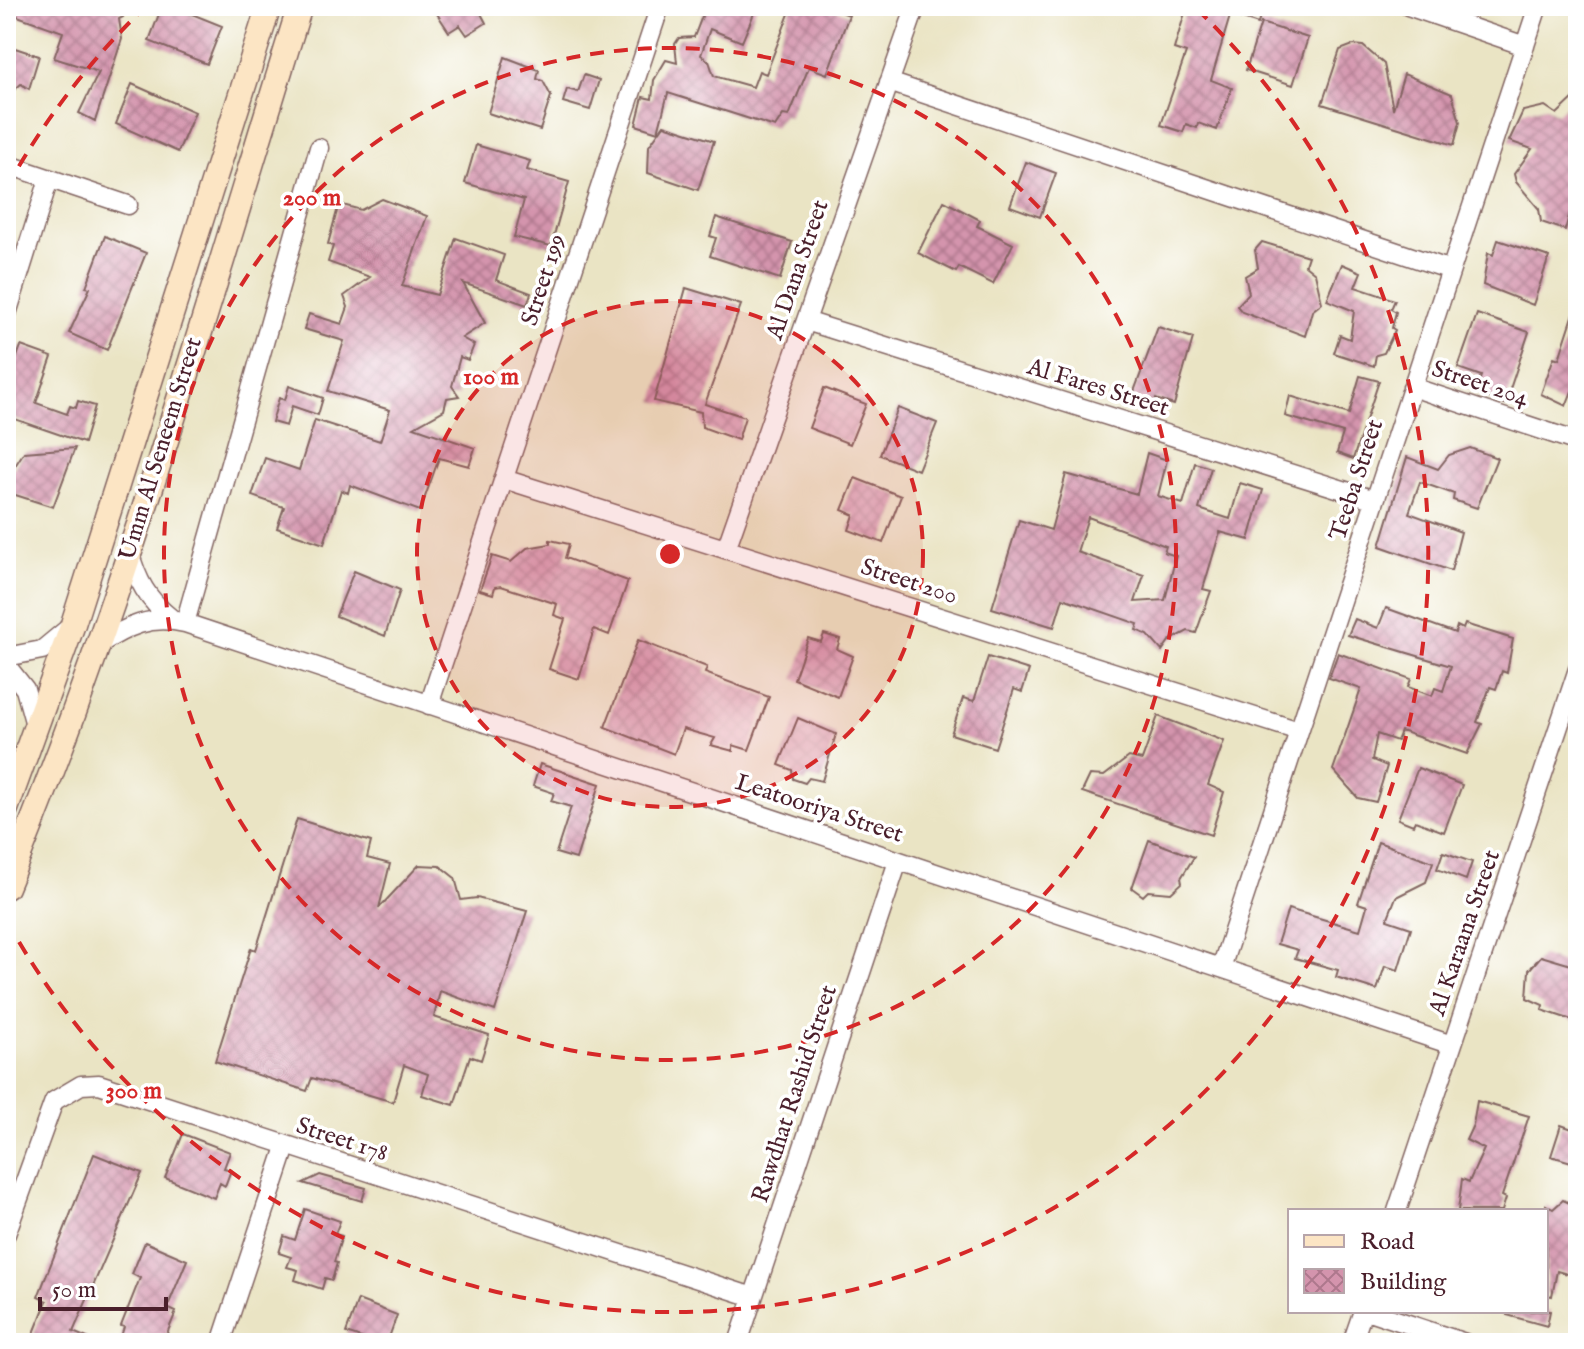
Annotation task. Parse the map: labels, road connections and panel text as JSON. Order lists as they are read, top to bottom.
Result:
{
  "streets": {
    "main road": ["Umm Al Seneem Street"],
    "street": [
      "Al Dana Street",
      "Street 199",
      "Street 204",
      "Al Fares Street",
      "Teeba Street",
      "Street 200",
      "Leatooriya Street",
      "Al Karaana Street",
      "Rawdhat Rashid Street",
      "Street 178"
    ]
  },
  "crossings": [
    ["Al Dana Street", "Al Fares Street"],
    ["Al Dana Street", "Street 200"],
    ["Street 199", "Street 200"],
    ["Street 199", "Leatooriya Street"],
    ["Street 204", "Teeba Street"],
    ["Al Fares Street", "Teeba Street"],
    ["Umm Al Seneem Street", "Leatooriya Street"],
    ["Teeba Street", "Street 200"],
    ["Teeba Street", "Leatooriya Street"],
    ["Leatooriya Street", "Al Karaana Street"],
    ["Leatooriya Street", "Rawdhat Rashid Street"],
    ["Rawdhat Rashid Street", "Street 178"]
  ],
  "legend": ["Road", "Building"],
  "scale_bar": "50 m",
  "rings": ["200 m", "100 m", "300 m"]
}
